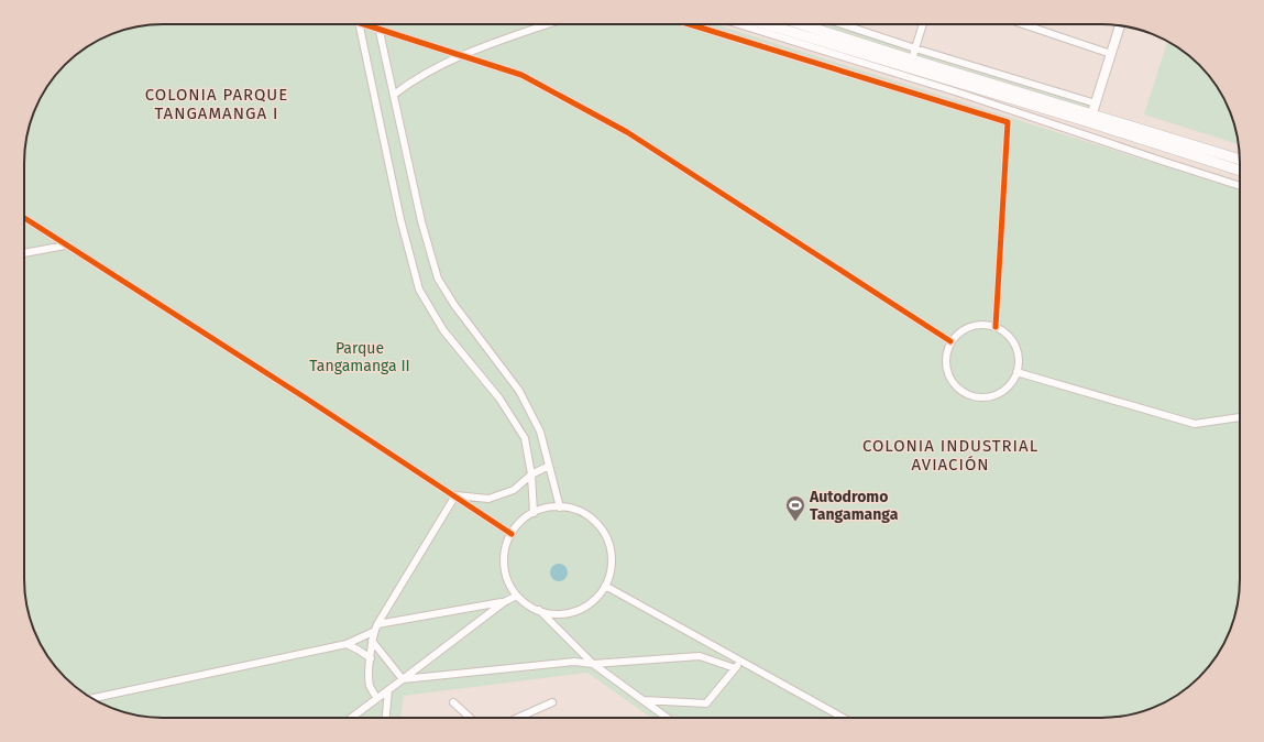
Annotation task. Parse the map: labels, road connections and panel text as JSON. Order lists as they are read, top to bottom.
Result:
{
  "districts": ["COLONIA PARQUE TANGAMANGA I", "COLONIA INDUSTRIAL AVIACIÓN"],
  "parks": ["Parque Tangamanga II"],
  "places": {
    "sports": ["Autodromo Tangamanga"]
  }
}
